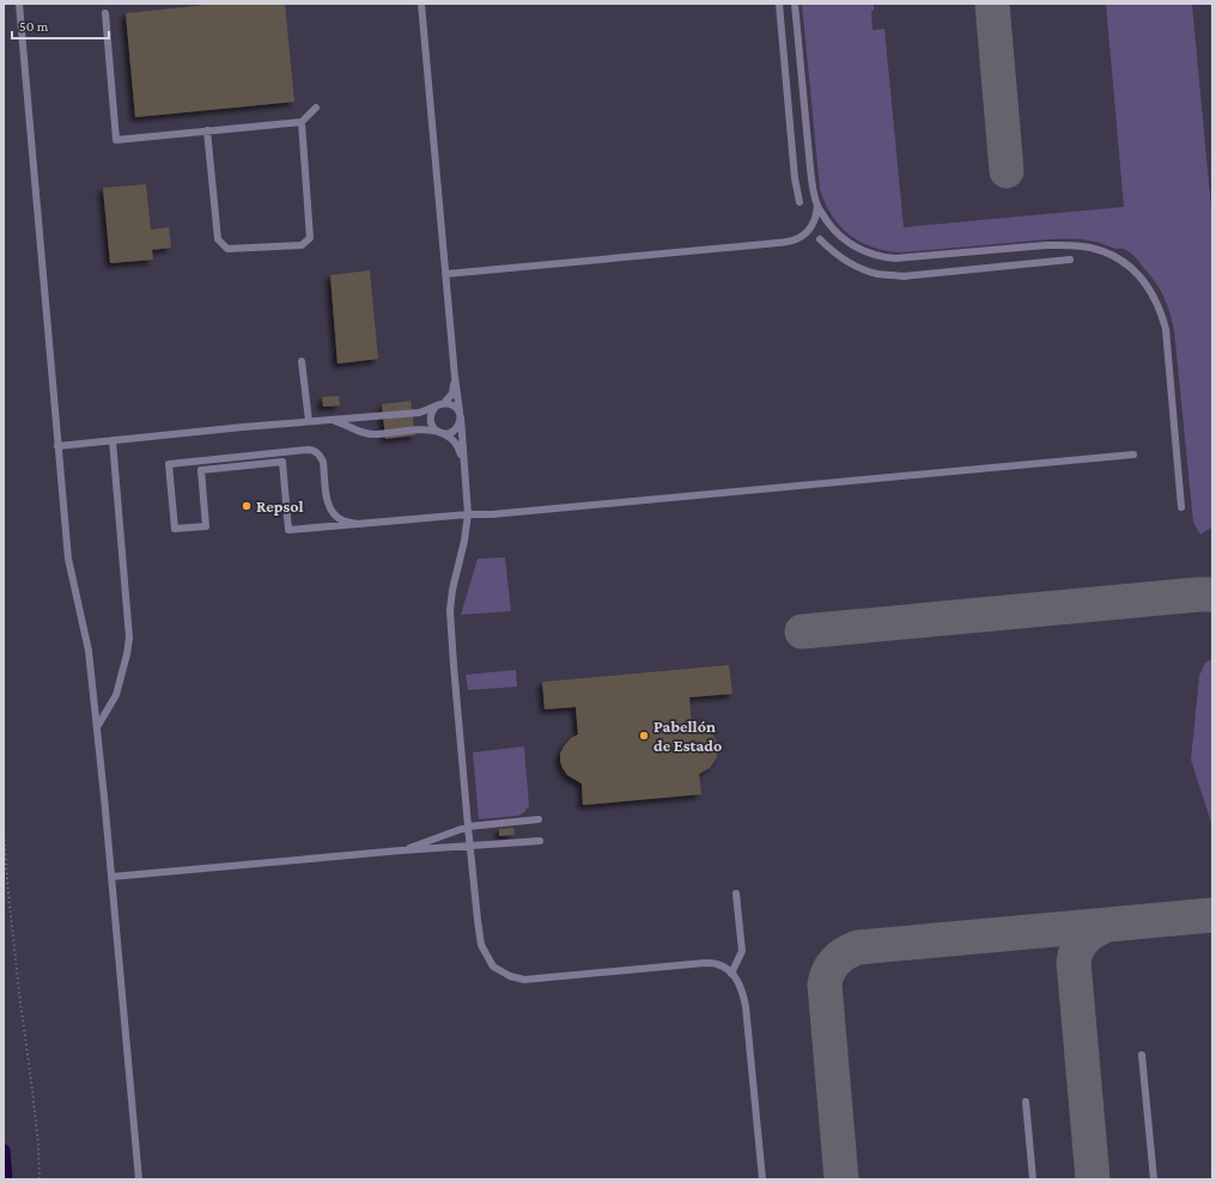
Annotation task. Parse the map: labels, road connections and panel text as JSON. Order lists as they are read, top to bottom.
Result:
{
  "places": ["Repsol", "Pabellón de Estado"],
  "scale_bar": "50 m"
}
